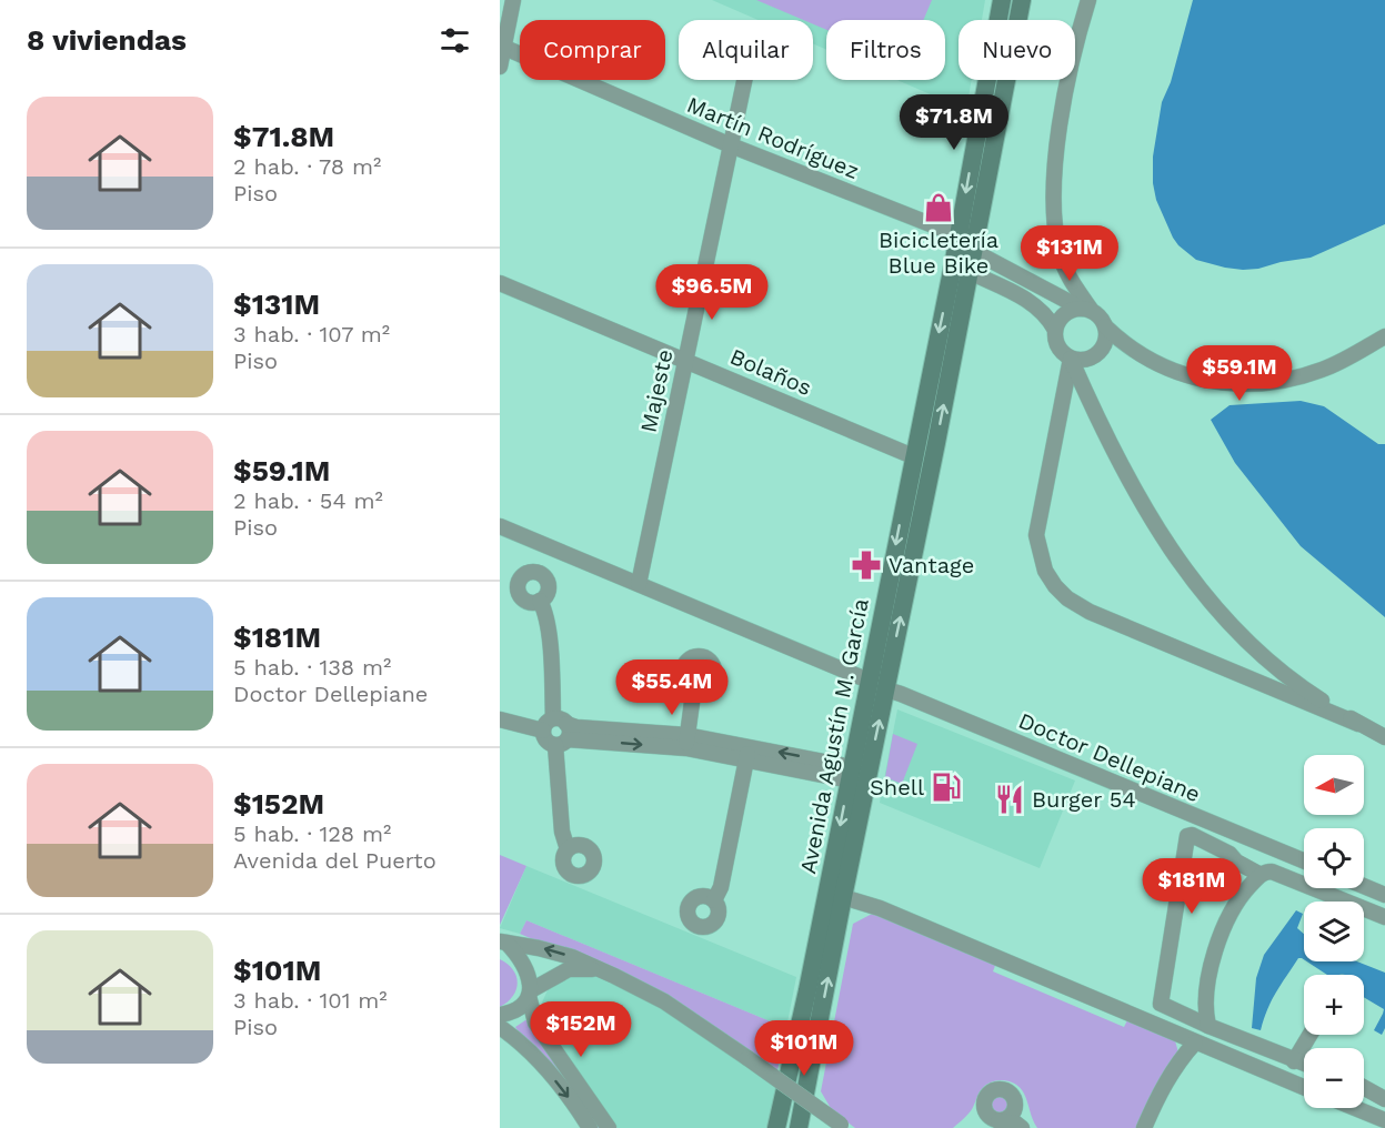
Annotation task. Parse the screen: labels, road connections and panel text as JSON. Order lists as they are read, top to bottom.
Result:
{
  "streets": {
    "main road": ["Avenida Agustín M. García"],
    "street": [
      "Martín Rodríguez",
      "Bolaños",
      "Majeste",
      "Doctor Dellepiane"
    ]
  },
  "crossings": [
    ["Martín Rodríguez", "Majeste"],
    ["Martín Rodríguez", "Avenida Agustín M. García"],
    ["Bolaños", "Majeste"],
    ["Bolaños", "Avenida Agustín M. García"],
    ["Avenida Agustín M. García", "Doctor Dellepiane"]
  ],
  "places": {
    "shop": ["Bicicletería Blue Bike"],
    "pharmacy": ["Vantage"],
    "fuel station": ["Shell"],
    "restaurant": ["Burger 54"]
  },
  "north": "left",
  "page": {
    "heading": "8 viviendas",
    "chip": [
      "Comprar",
      "Alquilar",
      "Filtros",
      "Nuevo"
    ],
    "list": [
      {
        "name": "$71.8M",
        "note": "2 hab. · 78 m² · Piso"
      },
      {
        "name": "$131M",
        "note": "3 hab. · 107 m² · Piso"
      },
      {
        "name": "$59.1M",
        "note": "2 hab. · 54 m² · Piso"
      },
      {
        "name": "$181M",
        "note": "5 hab. · 138 m² · Doctor Dellepiane"
      },
      {
        "name": "$152M",
        "note": "5 hab. · 128 m² · Avenida del Puerto"
      },
      {
        "name": "$101M",
        "note": "3 hab. · 101 m² · Piso"
      }
    ],
    "price": [
      "$71.8M",
      "$131M",
      "$96.5M",
      "$59.1M",
      "$55.4M",
      "$181M",
      "$152M",
      "$101M"
    ],
    "map_buttons": ["+", "−"]
  }
}
